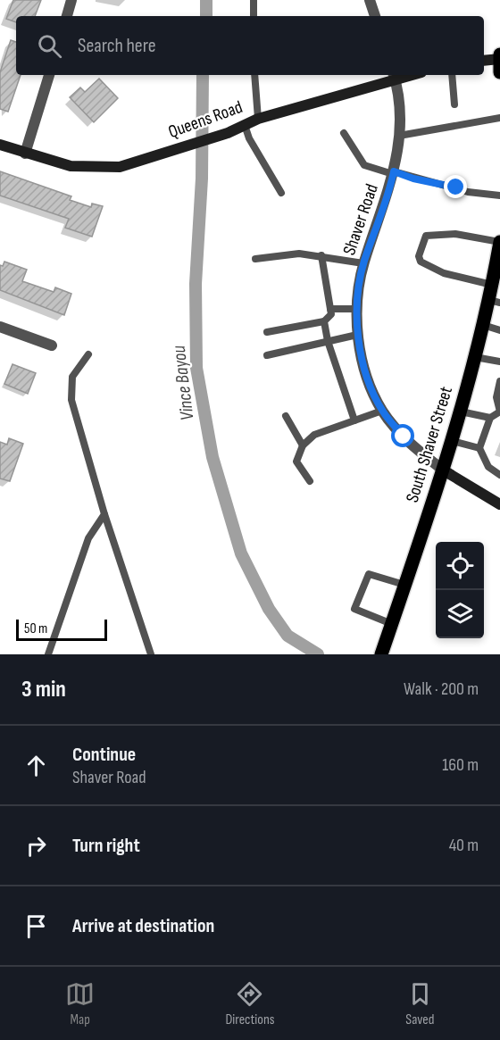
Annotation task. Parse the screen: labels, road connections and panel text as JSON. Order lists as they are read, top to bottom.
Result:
{
  "streets": {
    "main road": ["South Shaver Street"],
    "street": ["Queens Road", "Shaver Road"]
  },
  "crossings": [
    ["Queens Road", "Shaver Road"],
    ["Shaver Road", "South Shaver Street"]
  ],
  "water": ["Vince Bayou"],
  "scale_bar": "50 m",
  "page": {
    "search": "Search here",
    "scale": "50 m",
    "heading": ["3 min", "Walk · 200 m"],
    "list": [
      ["Continue", "Shaver Road", "160 m"],
      ["Turn right", "40 m"],
      "Arrive at destination"
    ],
    "nav": ["Map", "Directions", "Saved"]
  }
}
